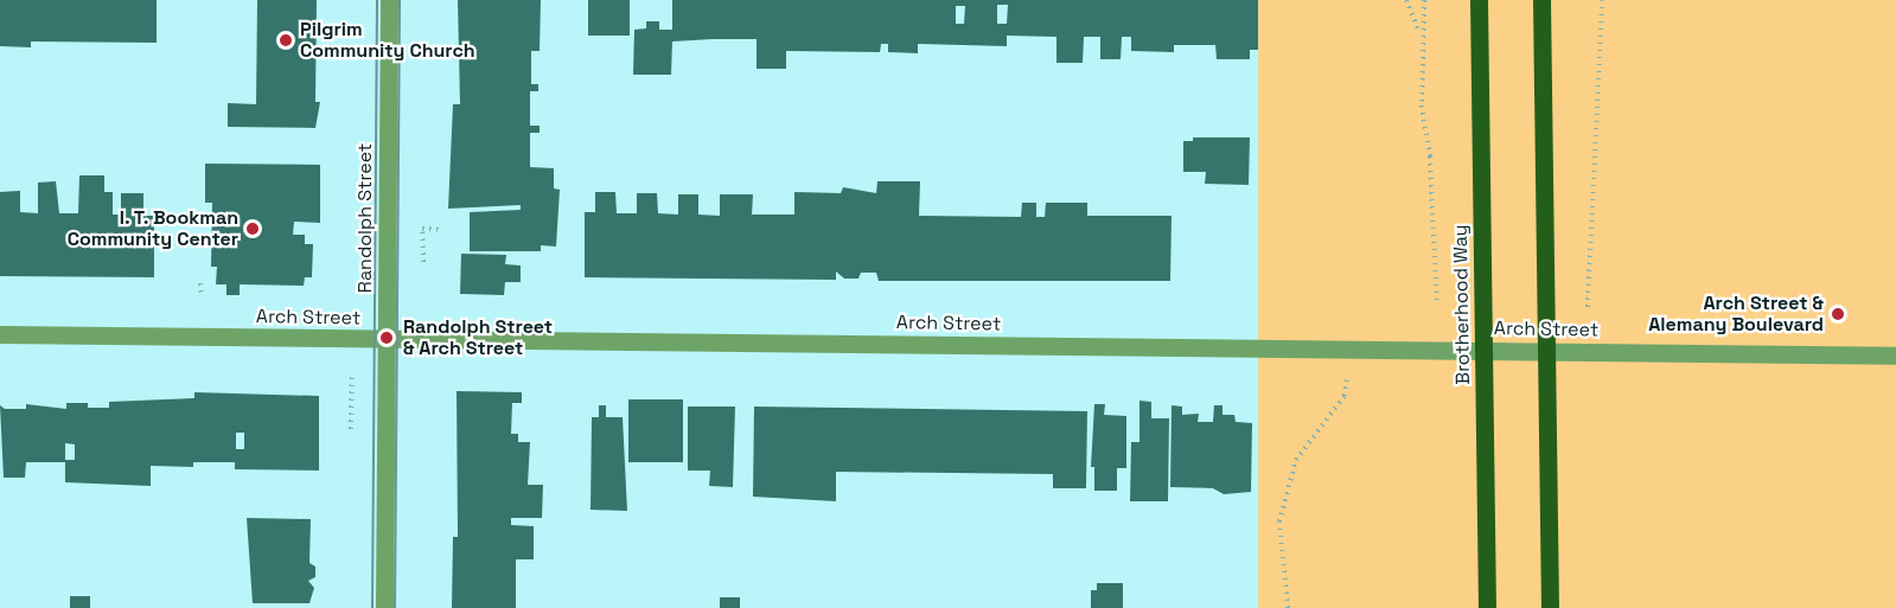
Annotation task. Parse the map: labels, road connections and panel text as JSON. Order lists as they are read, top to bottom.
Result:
{
  "streets": {
    "main road": ["Brotherhood Way"],
    "street": ["Randolph Street", "Arch Street"]
  },
  "crossings": [
    ["Randolph Street", "Arch Street"],
    ["Brotherhood Way", "Arch Street"]
  ],
  "places": [
    "Pilgrim Community Church",
    "I. T. Bookman Community Center",
    "Arch Street & Alemany Boulevard",
    "Randolph Street & Arch Street"
  ]
}
